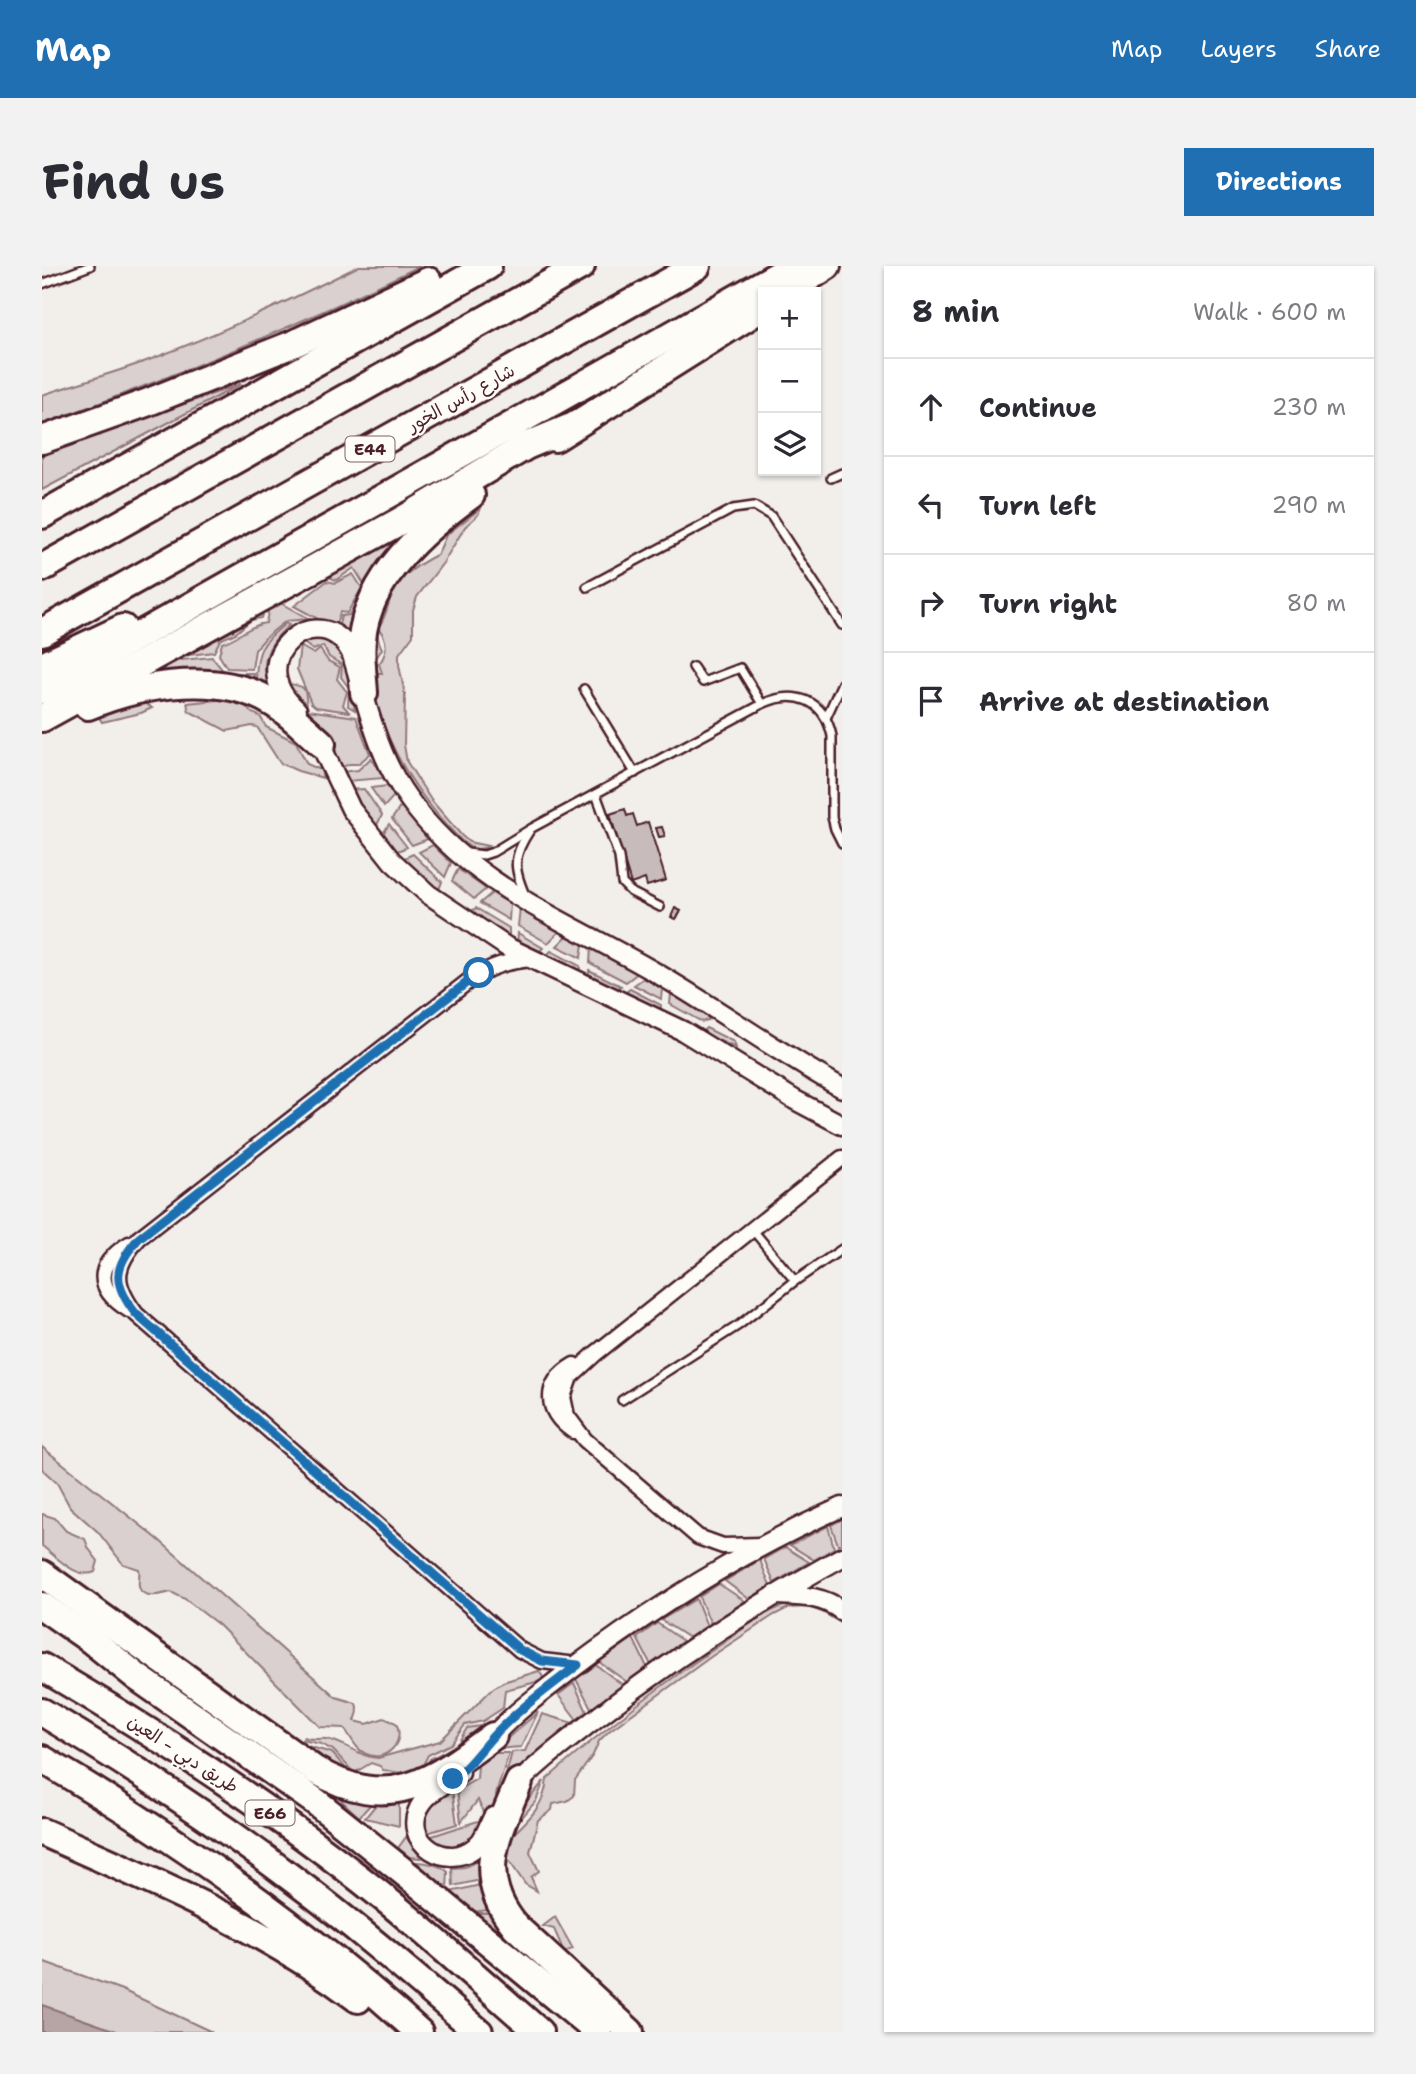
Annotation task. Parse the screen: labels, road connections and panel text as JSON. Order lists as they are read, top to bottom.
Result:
{
  "streets": {
    "highway": [
      "شارع رأس الخور",
      "E44",
      "طريق دبي - العين",
      "E66"
    ]
  },
  "page": {
    "header": "Map",
    "nav": ["Map", "Layers", "Share"],
    "buttons": "Directions",
    "title": "Find us",
    "heading": ["8 min", "Walk · 600 m"],
    "map_buttons": ["+", "−"],
    "list": [
      ["Continue", "230 m"],
      ["Turn left", "290 m"],
      ["Turn right", "80 m"],
      "Arrive at destination"
    ]
  }
}
